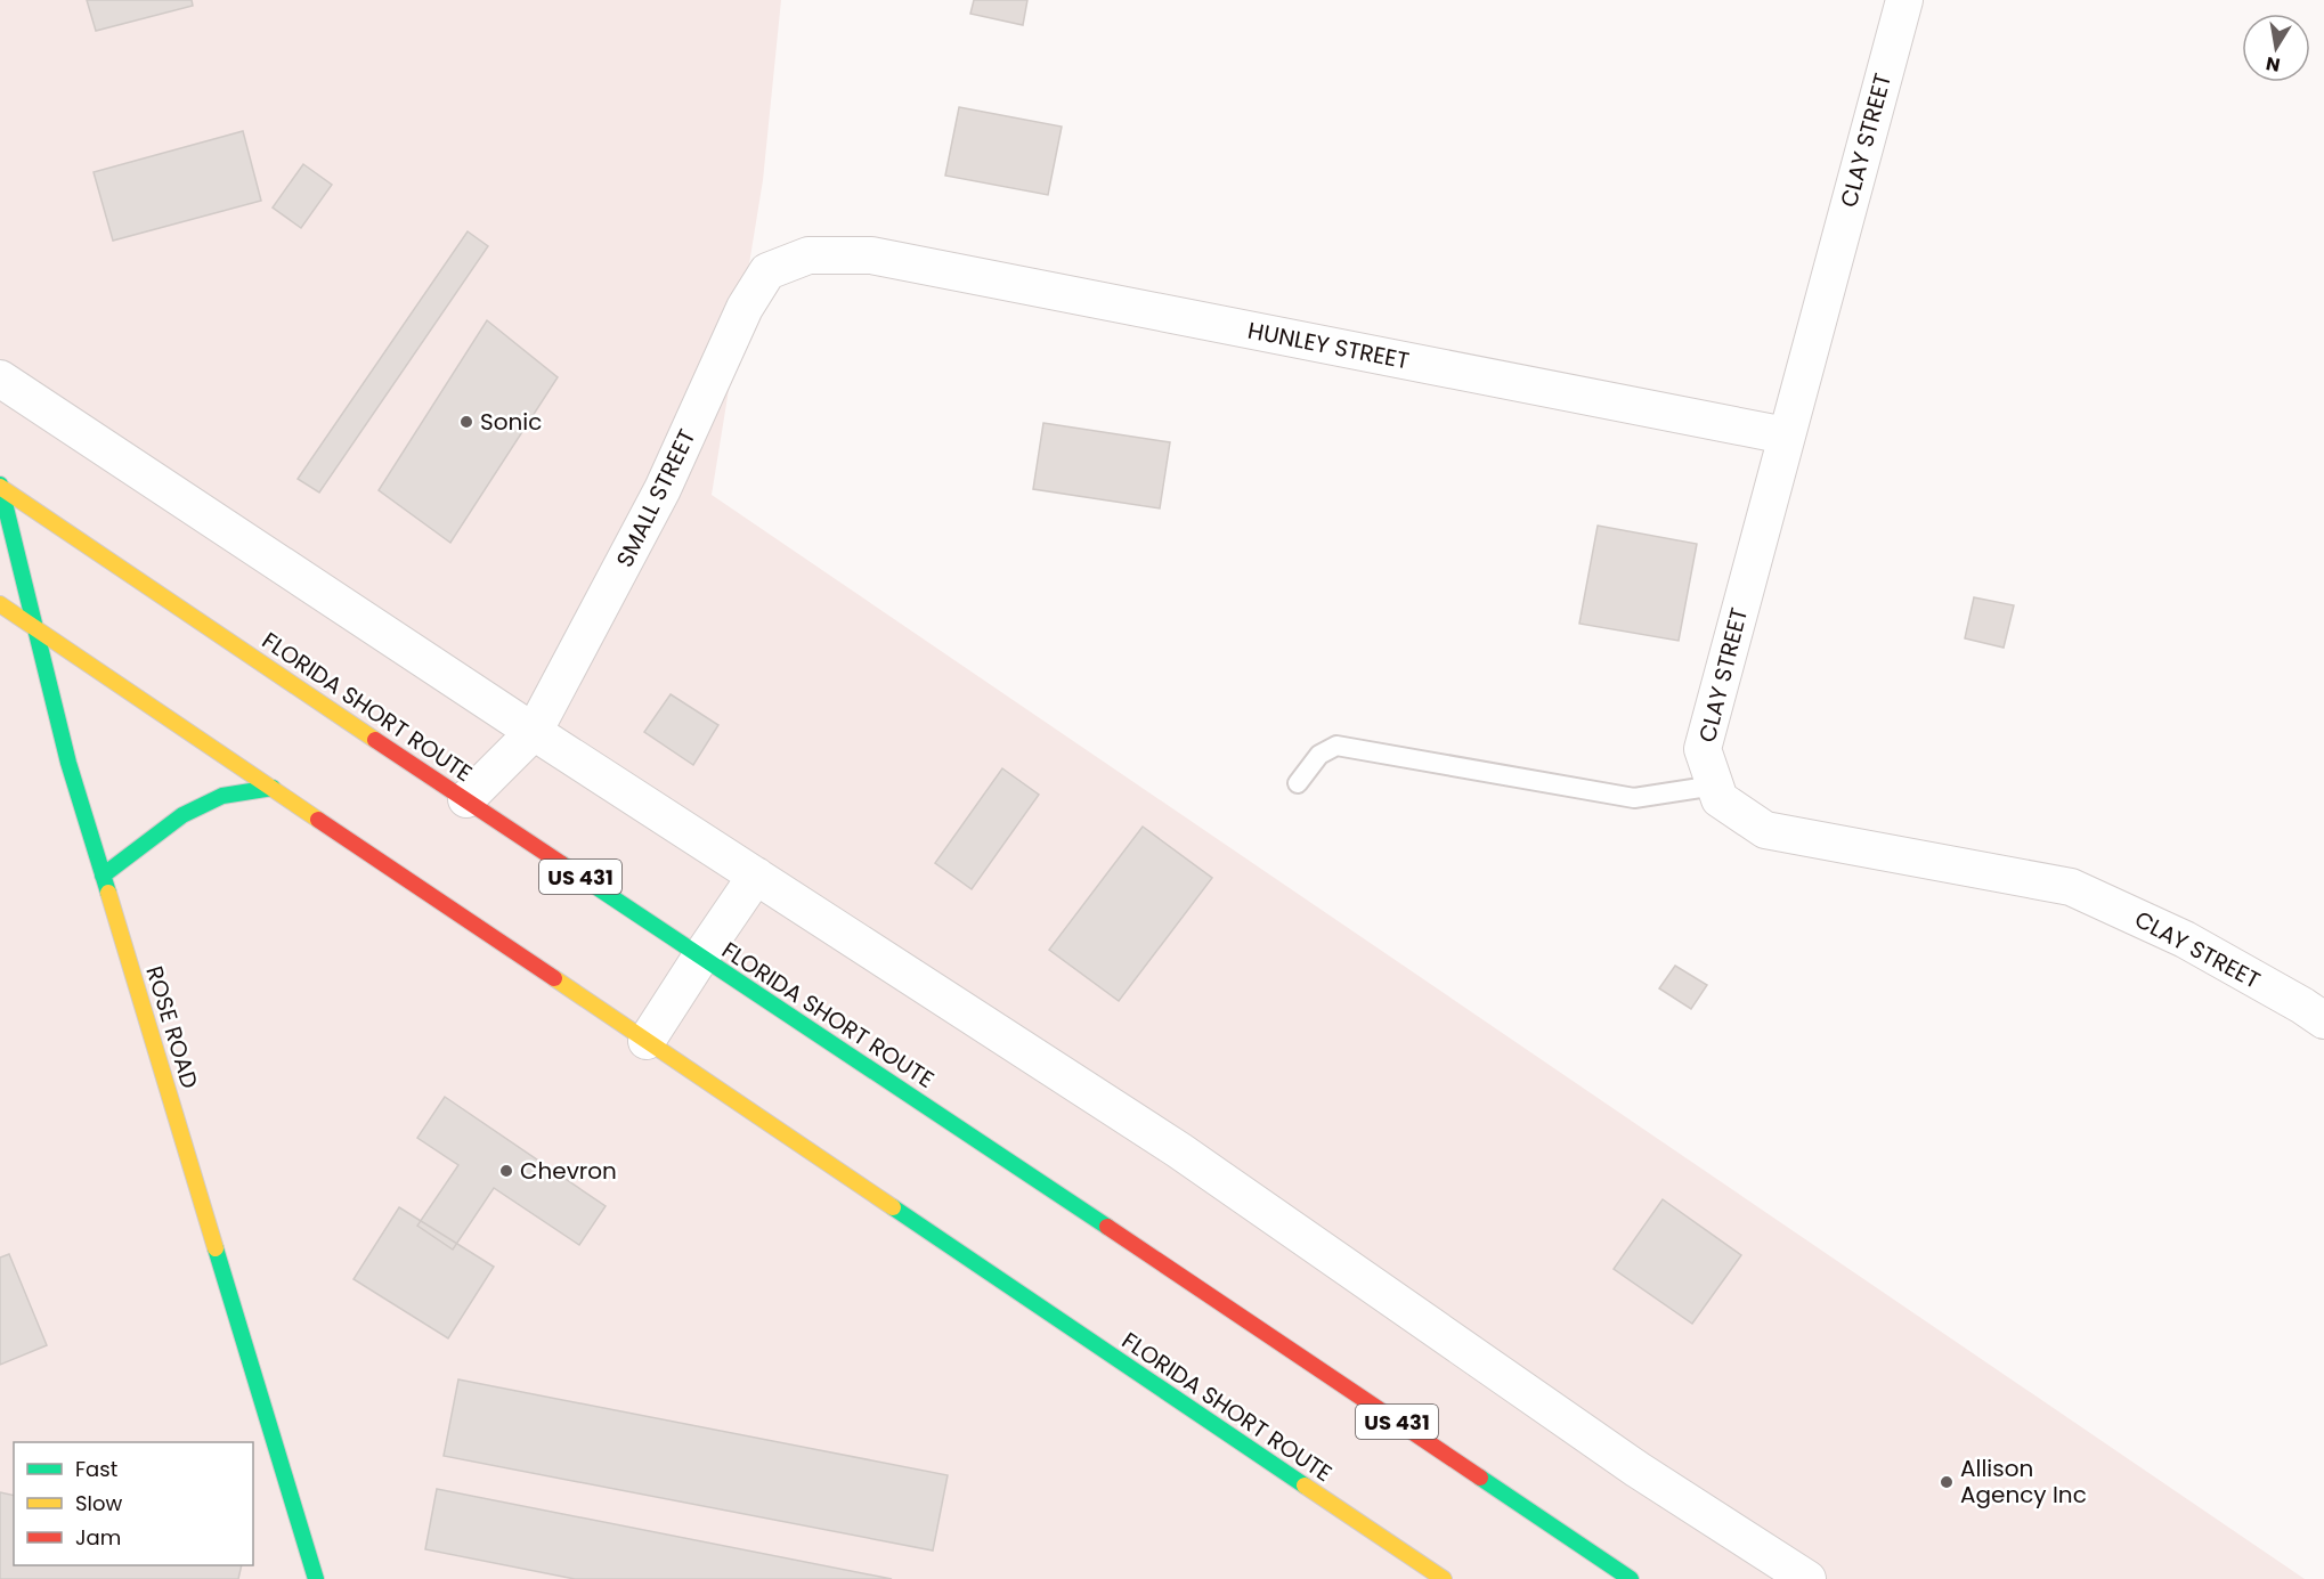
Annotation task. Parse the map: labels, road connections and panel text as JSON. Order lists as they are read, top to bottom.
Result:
{
  "streets": {
    "main road": ["FLORIDA SHORT ROUTE", "US 431", "ROSE ROAD"],
    "street": ["CLAY STREET", "HUNLEY STREET", "SMALL STREET"]
  },
  "crossings": [
    ["CLAY STREET", "HUNLEY STREET"],
    ["HUNLEY STREET", "SMALL STREET"],
    ["SMALL STREET", "FLORIDA SHORT ROUTE"],
    ["FLORIDA SHORT ROUTE", "ROSE ROAD"]
  ],
  "places": ["Sonic", "Chevron", "Allison Agency Inc"],
  "legend": ["Fast", "Slow", "Jam"],
  "north": "bottom"
}
